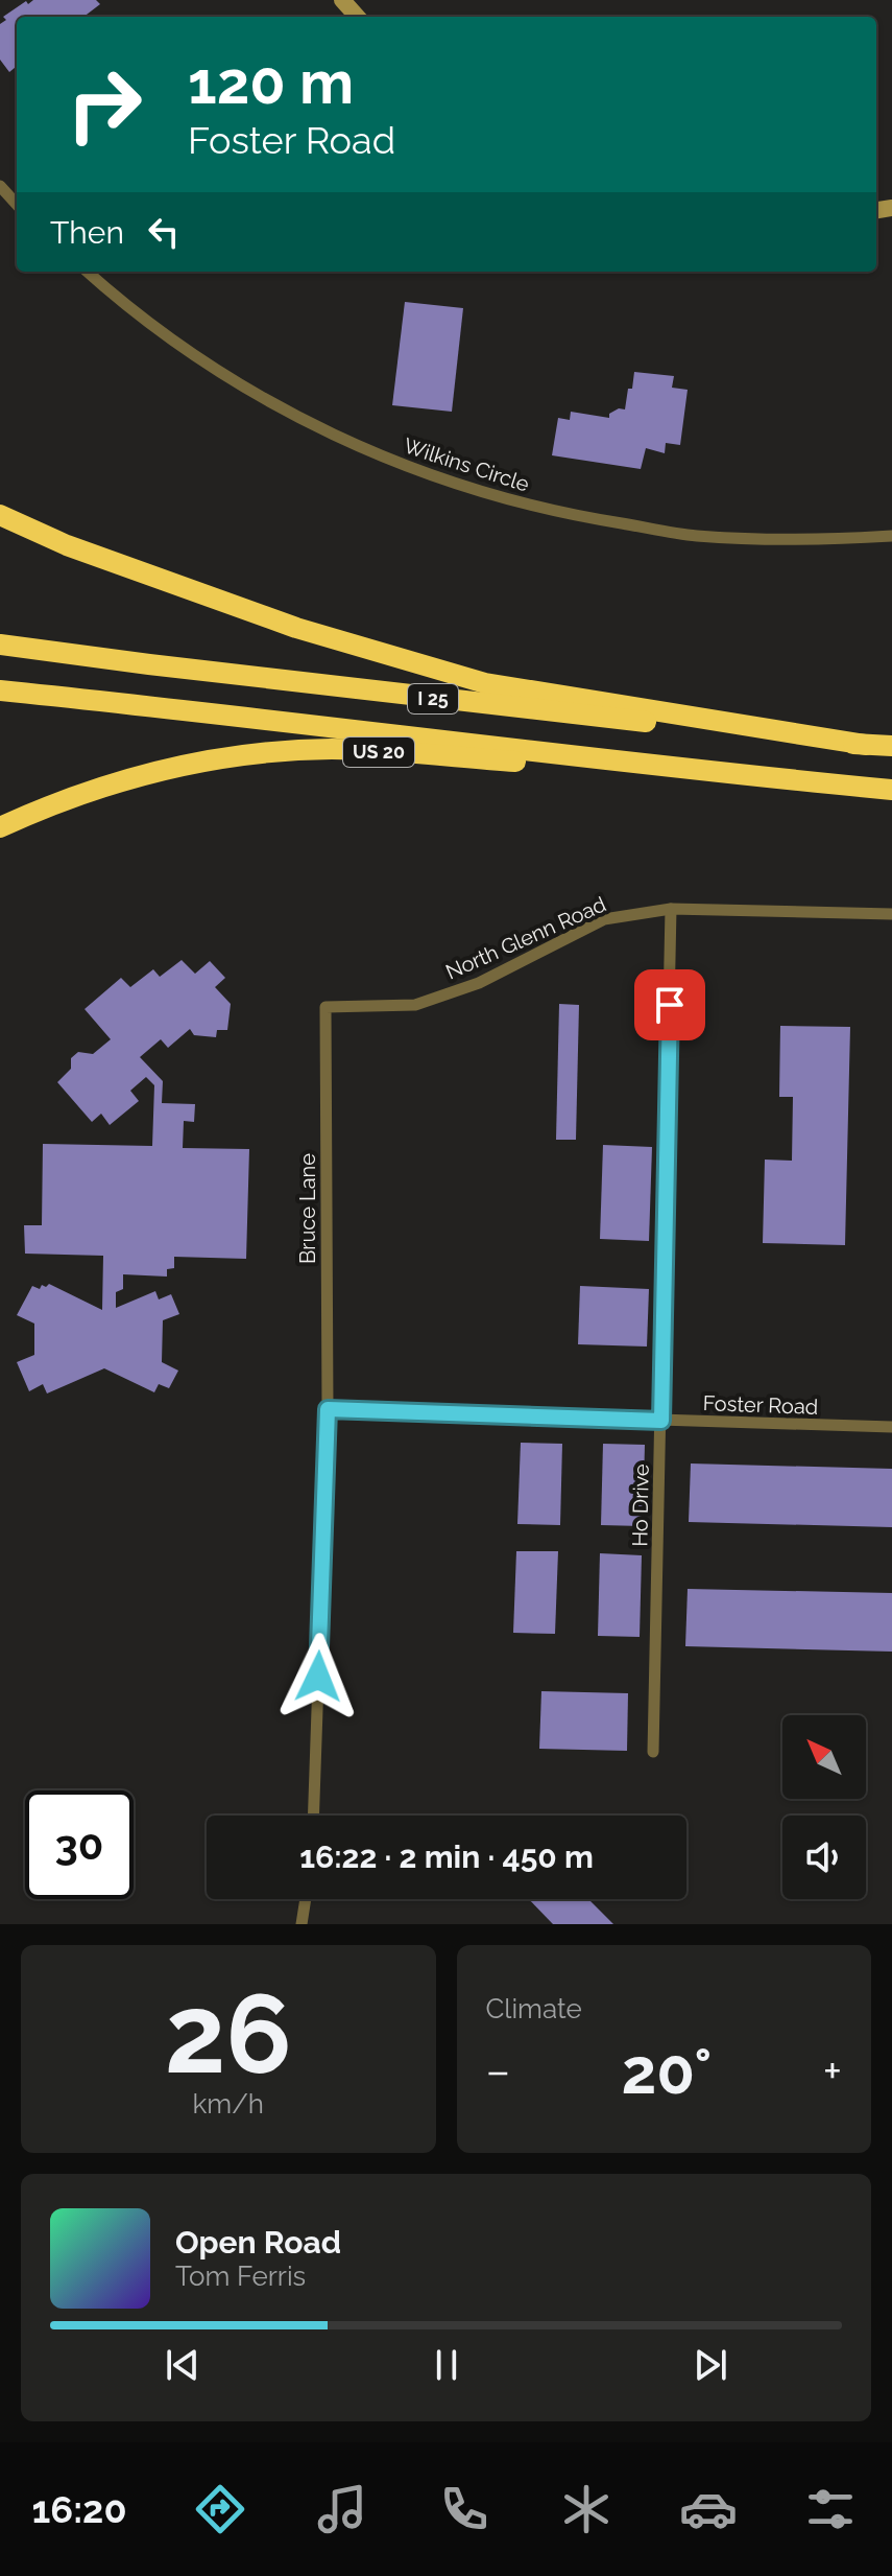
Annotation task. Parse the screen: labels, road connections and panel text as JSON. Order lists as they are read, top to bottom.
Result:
{
  "streets": {
    "highway": ["I 25", "US 20"],
    "street": [
      "Wilkins Circle",
      "North Glenn Road",
      "Bruce Lane",
      "Foster Road",
      "Ho Drive"
    ]
  },
  "crossings": [
    ["I 25", "US 20"],
    ["North Glenn Road", "Bruce Lane"],
    ["North Glenn Road", "Ho Drive"],
    ["Bruce Lane", "Foster Road"],
    ["Foster Road", "Ho Drive"]
  ],
  "north": "top left",
  "page": {
    "turn": ["120 m", "Foster Road"],
    "then": "Then",
    "limit": "30",
    "trip": "16:22 · 2 min · 450 m",
    "tile": [
      ["26", "km/h"],
      "Climate"
    ],
    "heat": ["−", "20°", "+"],
    "song": ["Open Road", "Tom Ferris"],
    "tabs": "16:20"
  }
}
